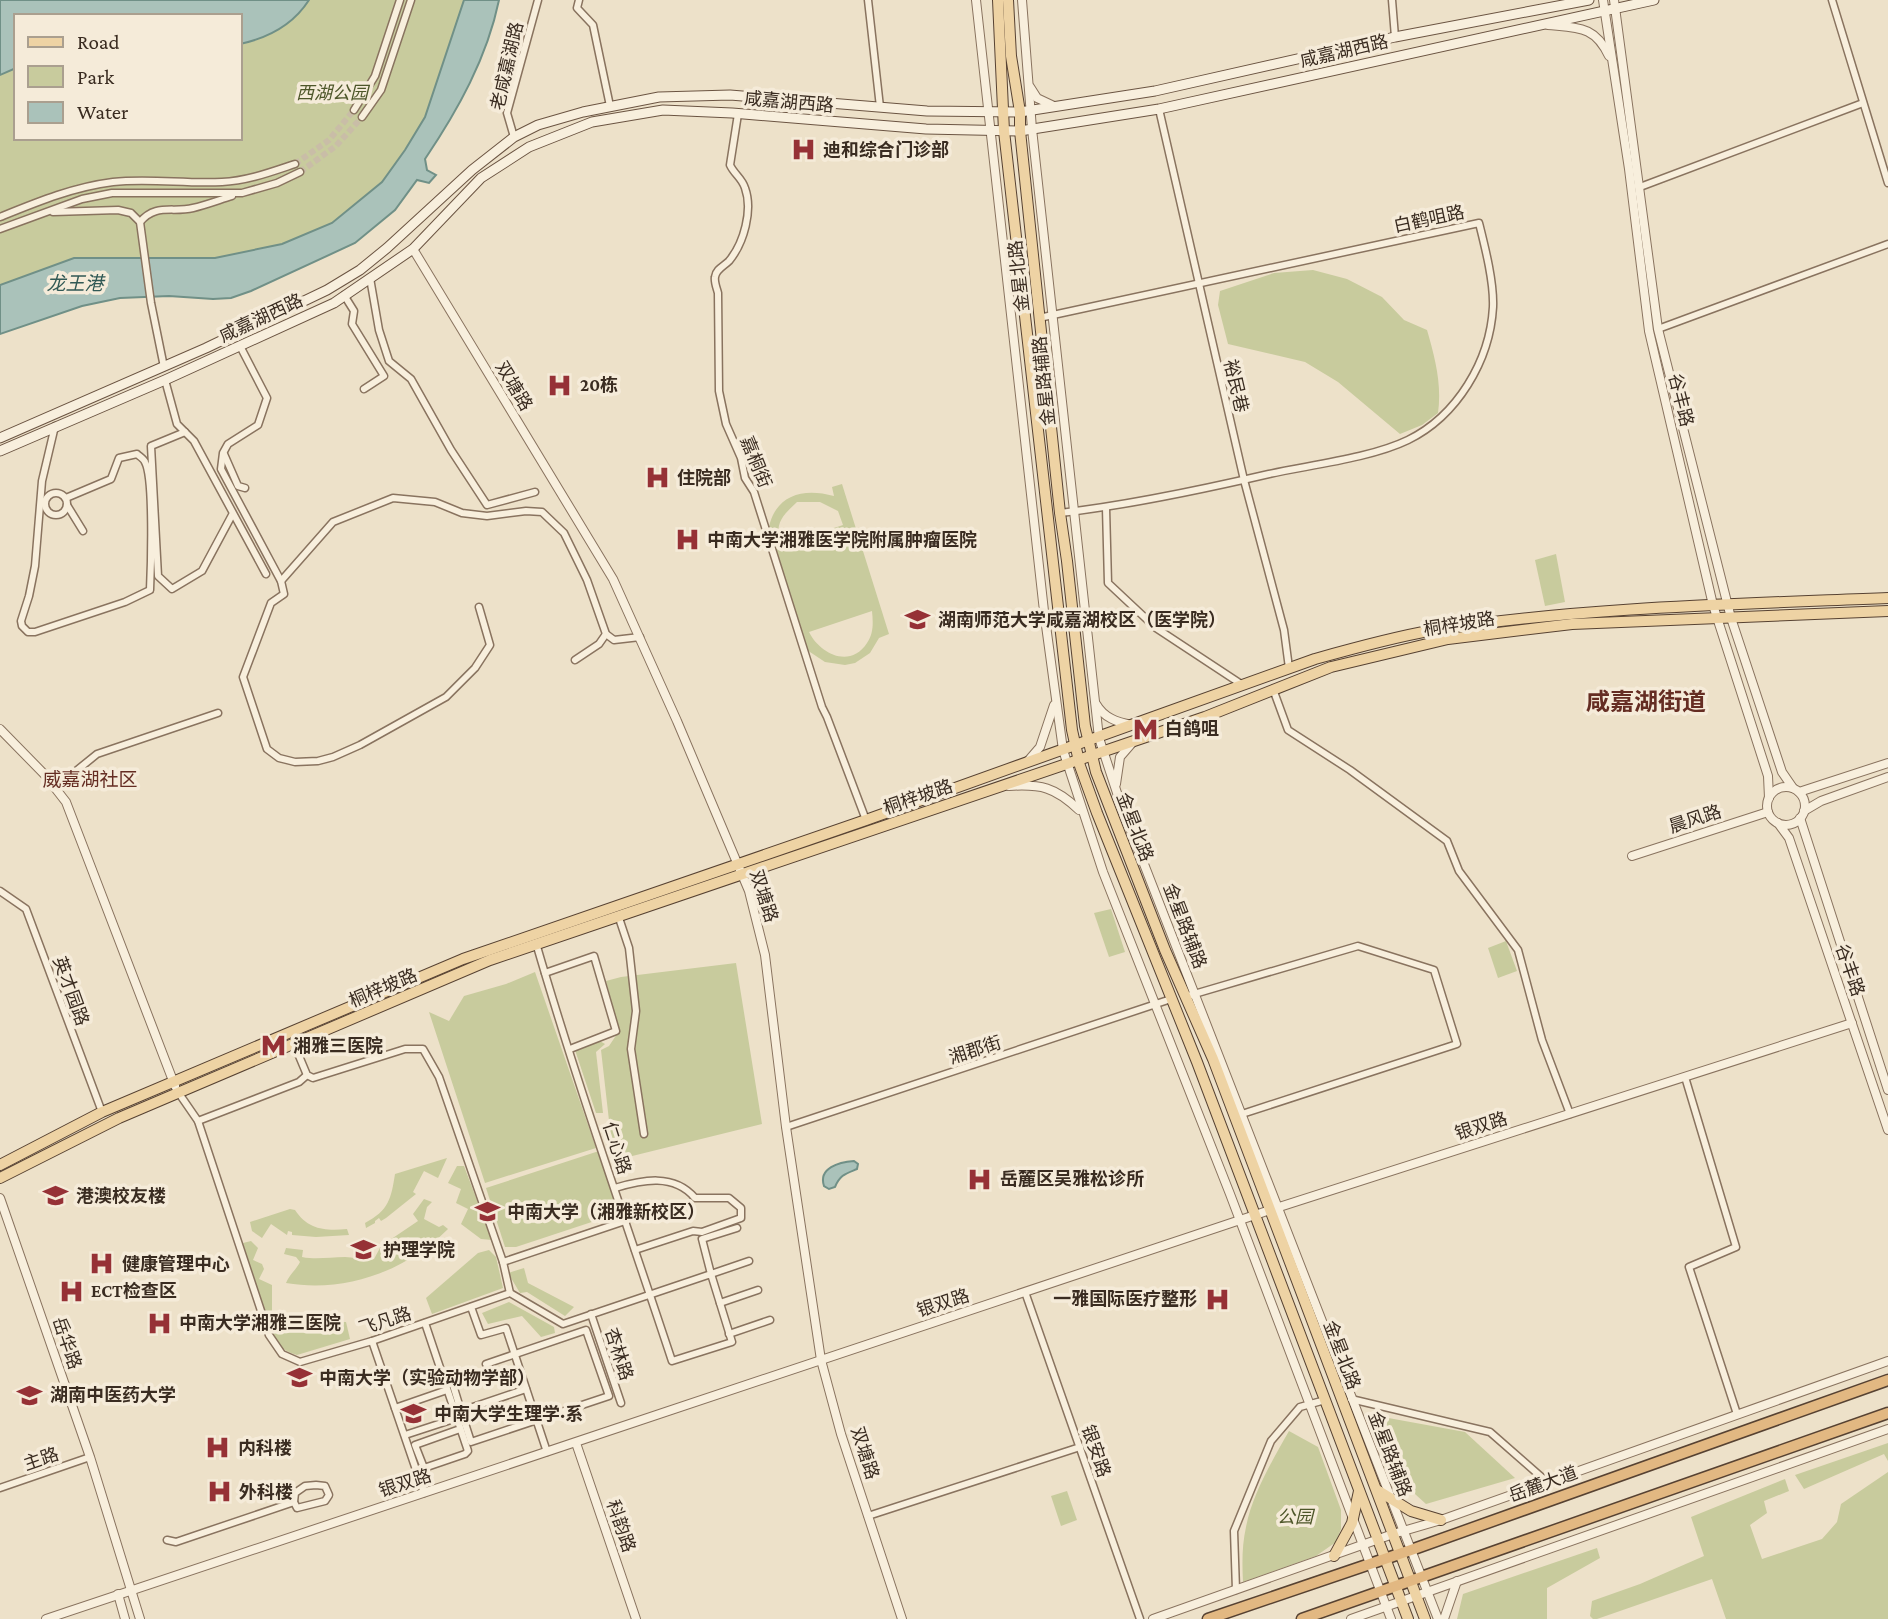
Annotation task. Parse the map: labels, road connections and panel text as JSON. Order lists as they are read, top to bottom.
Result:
{
  "streets": {
    "highway": ["岳麓大道"],
    "main road": ["咸嘉湖西路", "金星北路", "桐梓坡路"],
    "street": [
      "老咸嘉湖路",
      "白鹤咀路",
      "金星路辅路",
      "双塘路",
      "裕民巷",
      "谷丰路",
      "嘉桐街",
      "晨风路",
      "英才园路",
      "湘郡街",
      "银双路",
      "仁心路",
      "飞凡路",
      "岳华路",
      "杏林路",
      "银安路",
      "主路",
      "科韵路"
    ]
  },
  "crossings": [
    ["咸嘉湖西路", "老咸嘉湖路"],
    ["咸嘉湖西路", "金星北路"],
    ["咸嘉湖西路", "金星路辅路"],
    ["咸嘉湖西路", "双塘路"],
    ["咸嘉湖西路", "裕民巷"],
    ["咸嘉湖西路", "谷丰路"],
    ["咸嘉湖西路", "嘉桐街"],
    ["白鹤咀路", "金星北路"],
    ["白鹤咀路", "金星路辅路"],
    ["白鹤咀路", "裕民巷"],
    ["金星北路", "金星路辅路"],
    ["金星北路", "桐梓坡路"],
    ["金星北路", "湘郡街"],
    ["金星北路", "银双路"],
    ["金星北路", "岳麓大道"],
    ["金星路辅路", "桐梓坡路"],
    ["金星路辅路", "银双路"],
    ["金星路辅路", "岳麓大道"],
    ["双塘路", "桐梓坡路"],
    ["双塘路", "湘郡街"],
    ["双塘路", "银双路"],
    ["裕民巷", "桐梓坡路"],
    ["谷丰路", "桐梓坡路"],
    ["谷丰路", "晨风路"],
    ["谷丰路", "银双路"],
    ["嘉桐街", "桐梓坡路"],
    ["桐梓坡路", "英才园路"],
    ["桐梓坡路", "仁心路"],
    ["银双路", "岳华路"],
    ["银双路", "银安路"],
    ["银双路", "科韵路"],
    ["飞凡路", "杏林路"],
    ["岳华路", "主路"]
  ],
  "districts": ["咸嘉湖街道", "威嘉湖社区"],
  "water": ["龙王港"],
  "parks": ["西湖公园", "公园"],
  "places": {
    "hospital": [
      "迪和综合门诊部",
      "20栋",
      "住院部",
      "中南大学湘雅医学院附属肿瘤医院",
      "岳麓区吴雅松诊所",
      "健康管理中心",
      "ECT检查区",
      "一雅国际医疗整形",
      "中南大学湘雅三医院",
      "内科楼",
      "外科楼"
    ],
    "school or university": [
      "湖南师范大学咸嘉湖校区（医学院）",
      "港澳校友楼",
      "中南大学（湘雅新校区）",
      "护理学院",
      "中南大学（实验动物学部）",
      "湖南中医药大学",
      "中南大学生理学·系"
    ],
    "metro station": ["白鸽咀", "湘雅三医院"]
  },
  "legend": ["Road", "Park", "Water"]
}
